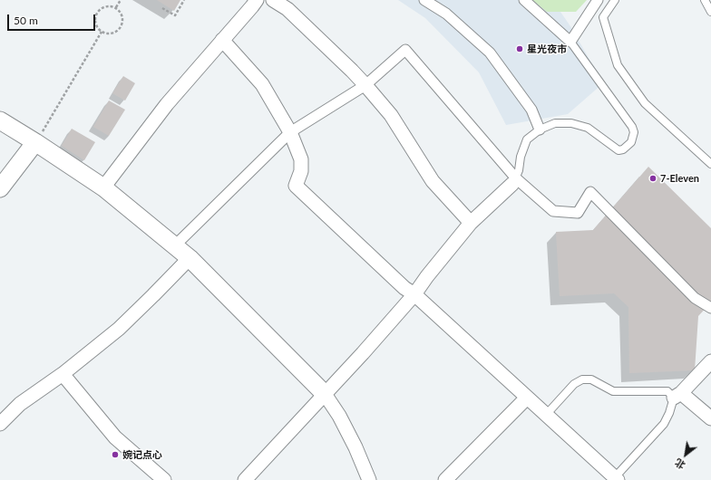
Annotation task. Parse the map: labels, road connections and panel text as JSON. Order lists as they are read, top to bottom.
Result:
{
  "places": ["星光夜市", "7-Eleven", "婉记点心"],
  "scale_bar": "50 m",
  "north": "bottom left"
}
